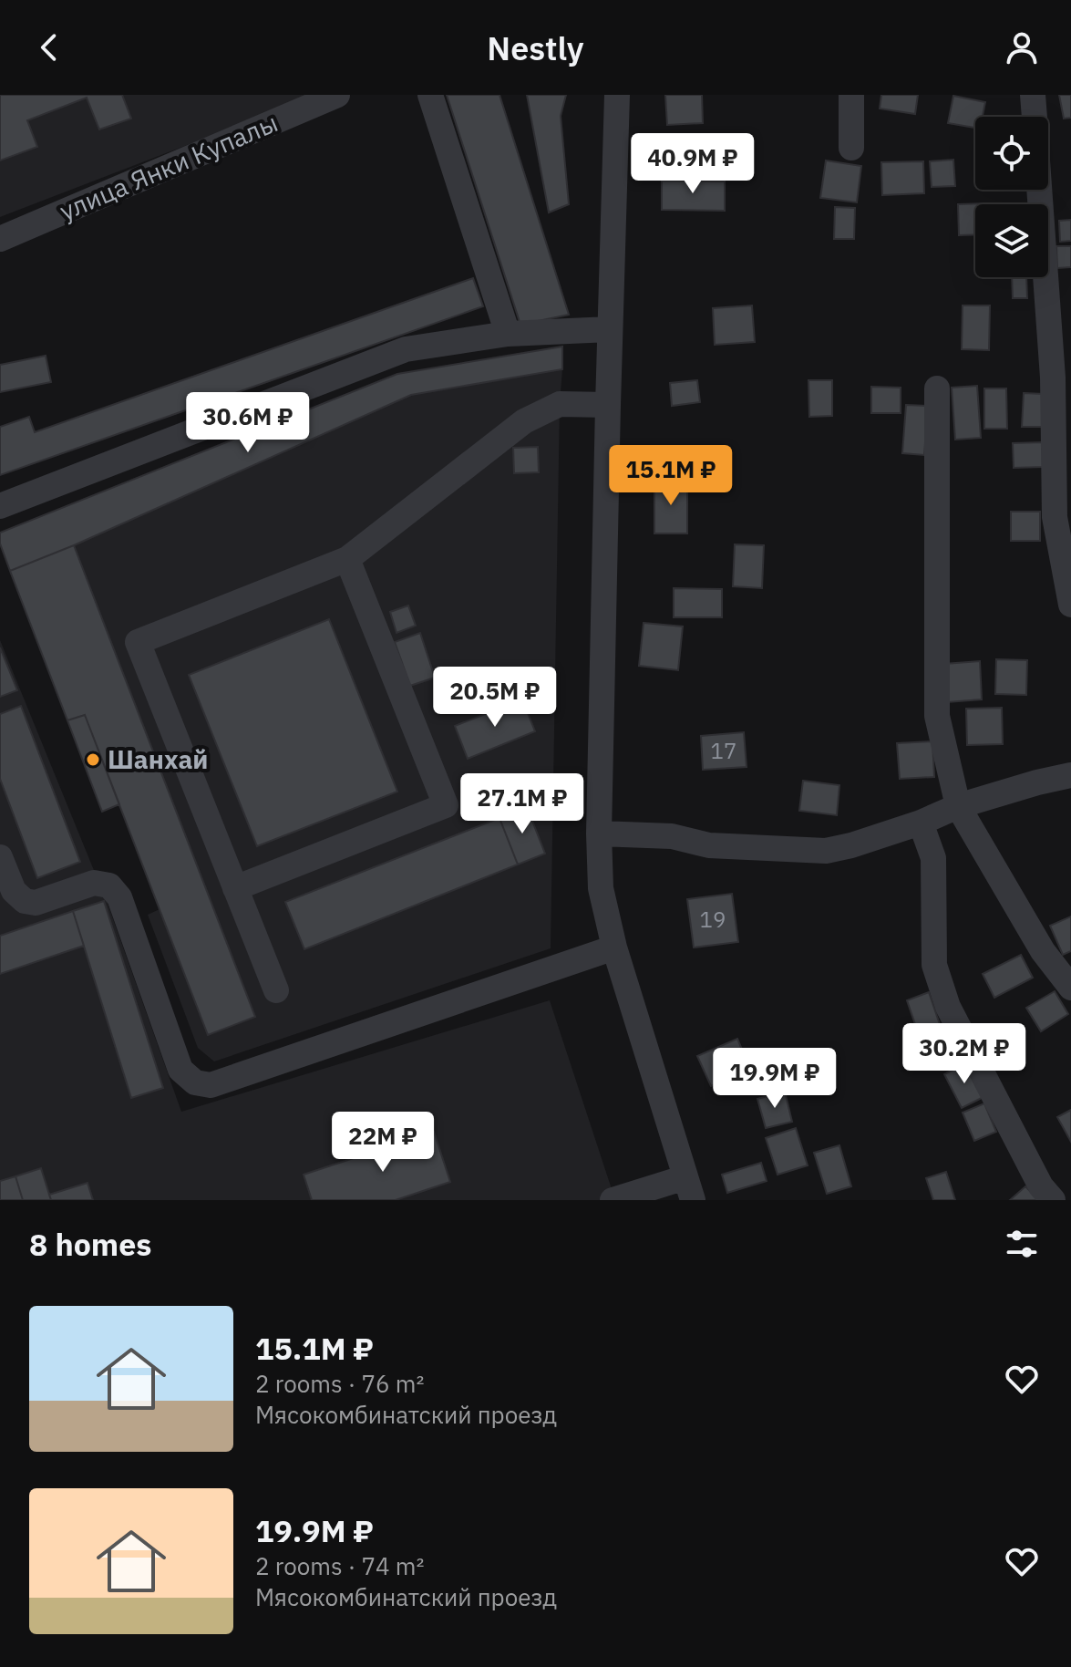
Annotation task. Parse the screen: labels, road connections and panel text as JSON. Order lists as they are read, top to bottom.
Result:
{
  "streets": {
    "street": ["улица Янки Купалы"]
  },
  "places": ["Шанхай"],
  "house_numbers": ["17", "19"],
  "page": {
    "header": "Nestly",
    "price": [
      "40.9M ₽",
      "30.6M ₽",
      "15.1M ₽",
      "20.5M ₽",
      "27.1M ₽",
      "30.2M ₽",
      "19.9M ₽",
      "22M ₽"
    ],
    "heading": "8 homes",
    "list": [
      {
        "name": "15.1M ₽",
        "note": "2 rooms · 76 m² · Мясокомбинатский проезд"
      },
      {
        "name": "19.9M ₽",
        "note": "2 rooms · 74 m² · Мясокомбинатский проезд"
      }
    ]
  }
}
